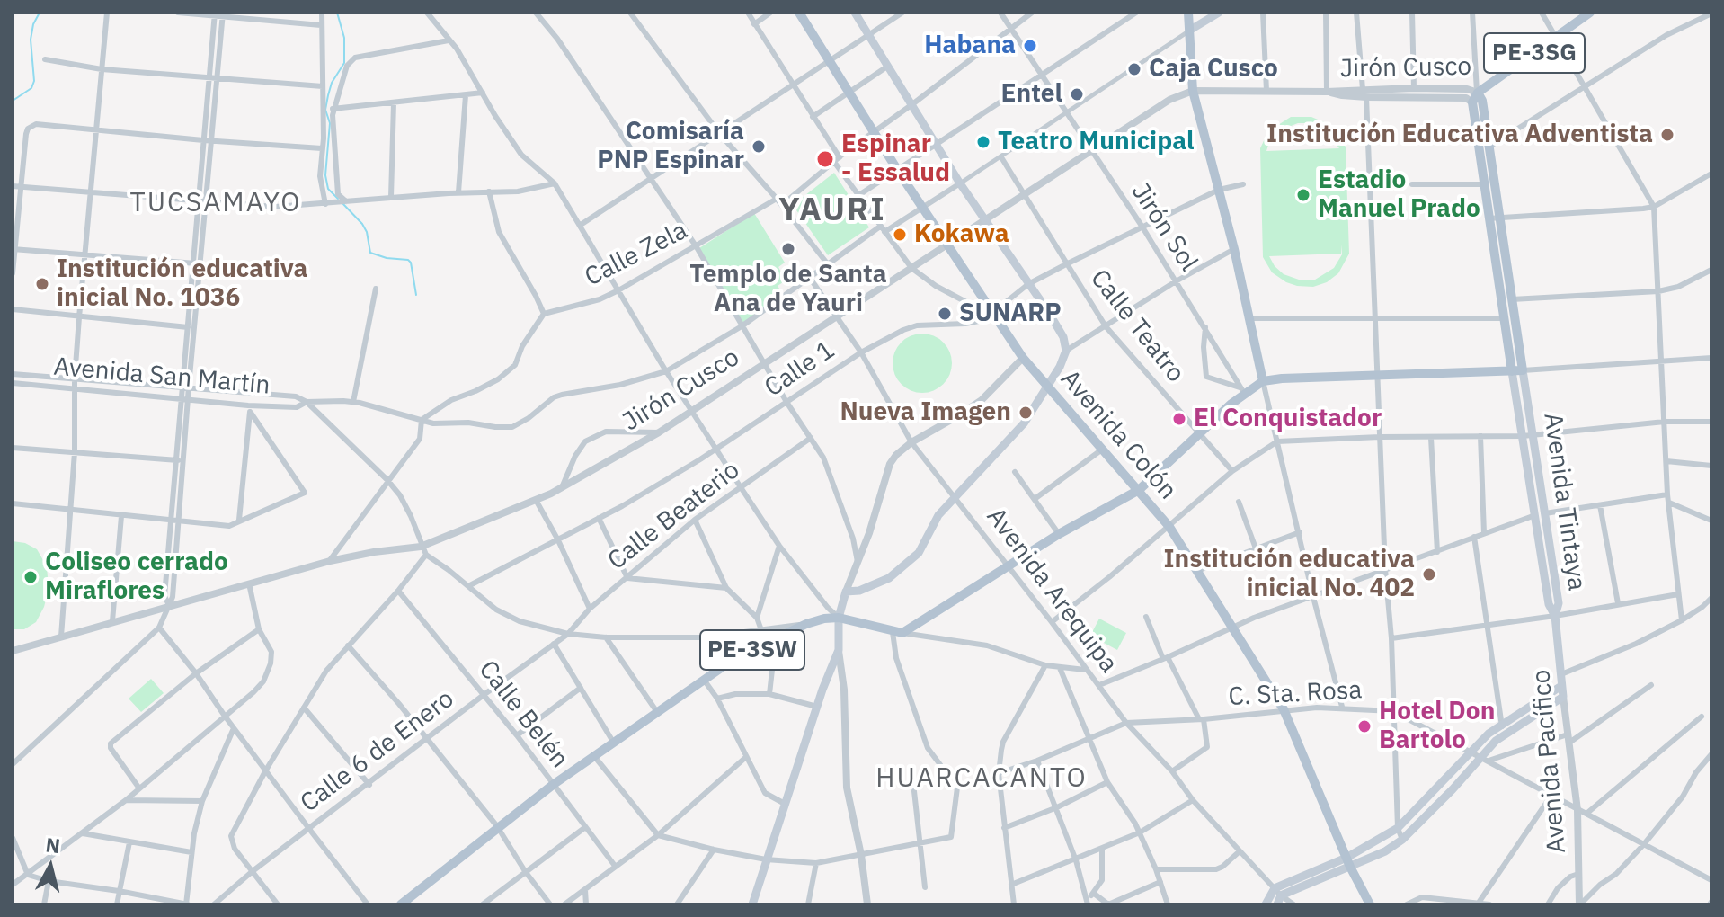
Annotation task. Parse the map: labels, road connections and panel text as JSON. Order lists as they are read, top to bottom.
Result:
{
  "streets": {
    "main road": [
      "PE-3SG",
      "Jirón Cusco",
      "Avenida San Martín",
      "Avenida Colón",
      "Avenida Tintaya",
      "PE-3SW",
      "Avenida Pacífico"
    ],
    "street": [
      "Jirón Sol",
      "Calle Zela",
      "Calle Teatro",
      "Calle 1",
      "Calle Beaterio",
      "Avenida Arequipa",
      "C. Sta. Rosa",
      "Calle Belén",
      "Calle 6 de Enero"
    ]
  },
  "crossings": [
    ["PE-3SG", "Jirón Cusco"],
    ["PE-3SG", "Avenida Tintaya"],
    ["Jirón Cusco", "Jirón Sol"],
    ["Jirón Cusco", "Calle Teatro"],
    ["Jirón Cusco", "Avenida Colón"],
    ["Jirón Cusco", "Avenida Tintaya"],
    ["Jirón Cusco", "Avenida Arequipa"],
    ["Jirón Sol", "Calle 1"],
    ["Jirón Sol", "Avenida San Martín"],
    ["Calle Teatro", "Calle 1"],
    ["Calle Teatro", "Avenida San Martín"],
    ["Calle 1", "Avenida Colón"],
    ["Calle 1", "Avenida Arequipa"],
    ["Avenida San Martín", "Avenida Colón"],
    ["Avenida San Martín", "Avenida Arequipa"],
    ["Avenida Colón", "C. Sta. Rosa"],
    ["Avenida Tintaya", "Avenida Pacífico"],
    ["Calle Beaterio", "Calle 6 de Enero"],
    ["Avenida Arequipa", "C. Sta. Rosa"],
    ["PE-3SW", "Calle Belén"],
    ["C. Sta. Rosa", "Avenida Pacífico"],
    ["Calle Belén", "Calle 6 de Enero"]
  ],
  "districts": ["TUCSAMAYO", "YAURI", "HUARCACANTO"],
  "places": [
    "Habana",
    "Caja Cusco",
    "Entel",
    "Institución Educativa Adventista",
    "Teatro Municipal",
    "Comisaría PNP Espinar",
    "Espinar - Essalud",
    "Estadio Manuel Prado",
    "Kokawa",
    "Templo de Santa Ana de Yauri",
    "Institución educativa inicial No. 1036",
    "SUNARP",
    "Nueva Imagen",
    "El Conquistador",
    "Institución educativa inicial No. 402",
    "Coliseo cerrado Miraflores",
    "Hotel Don Bartolo"
  ],
  "north": "top"
}
